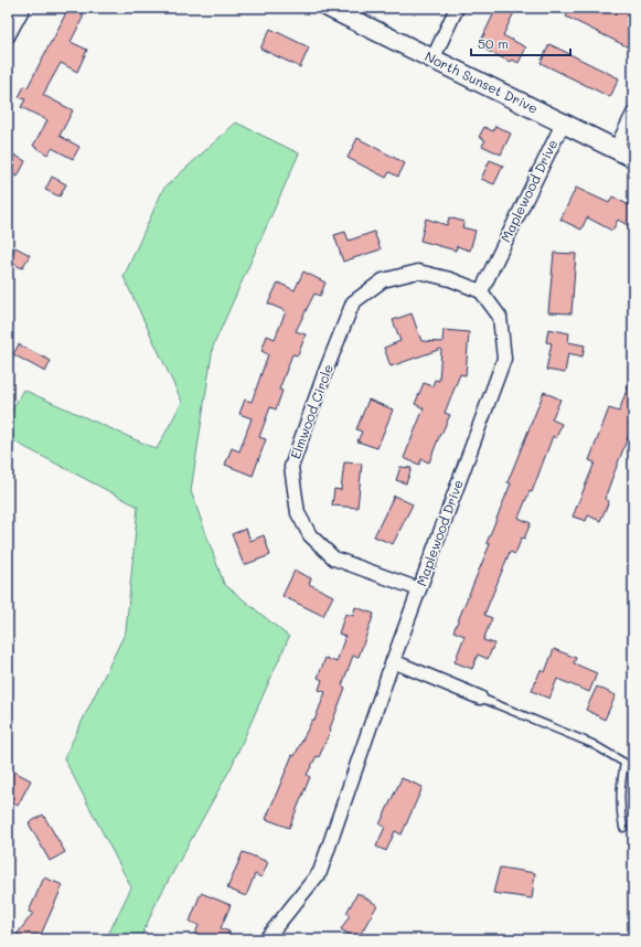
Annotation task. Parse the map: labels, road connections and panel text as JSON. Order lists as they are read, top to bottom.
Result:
{
  "streets": {
    "main road": ["North Sunset Drive"],
    "street": ["Maplewood Drive", "Elmwood Circle"]
  },
  "crossings": [
    ["North Sunset Drive", "Maplewood Drive"],
    ["Maplewood Drive", "Elmwood Circle"]
  ],
  "scale_bar": "50 m"
}
